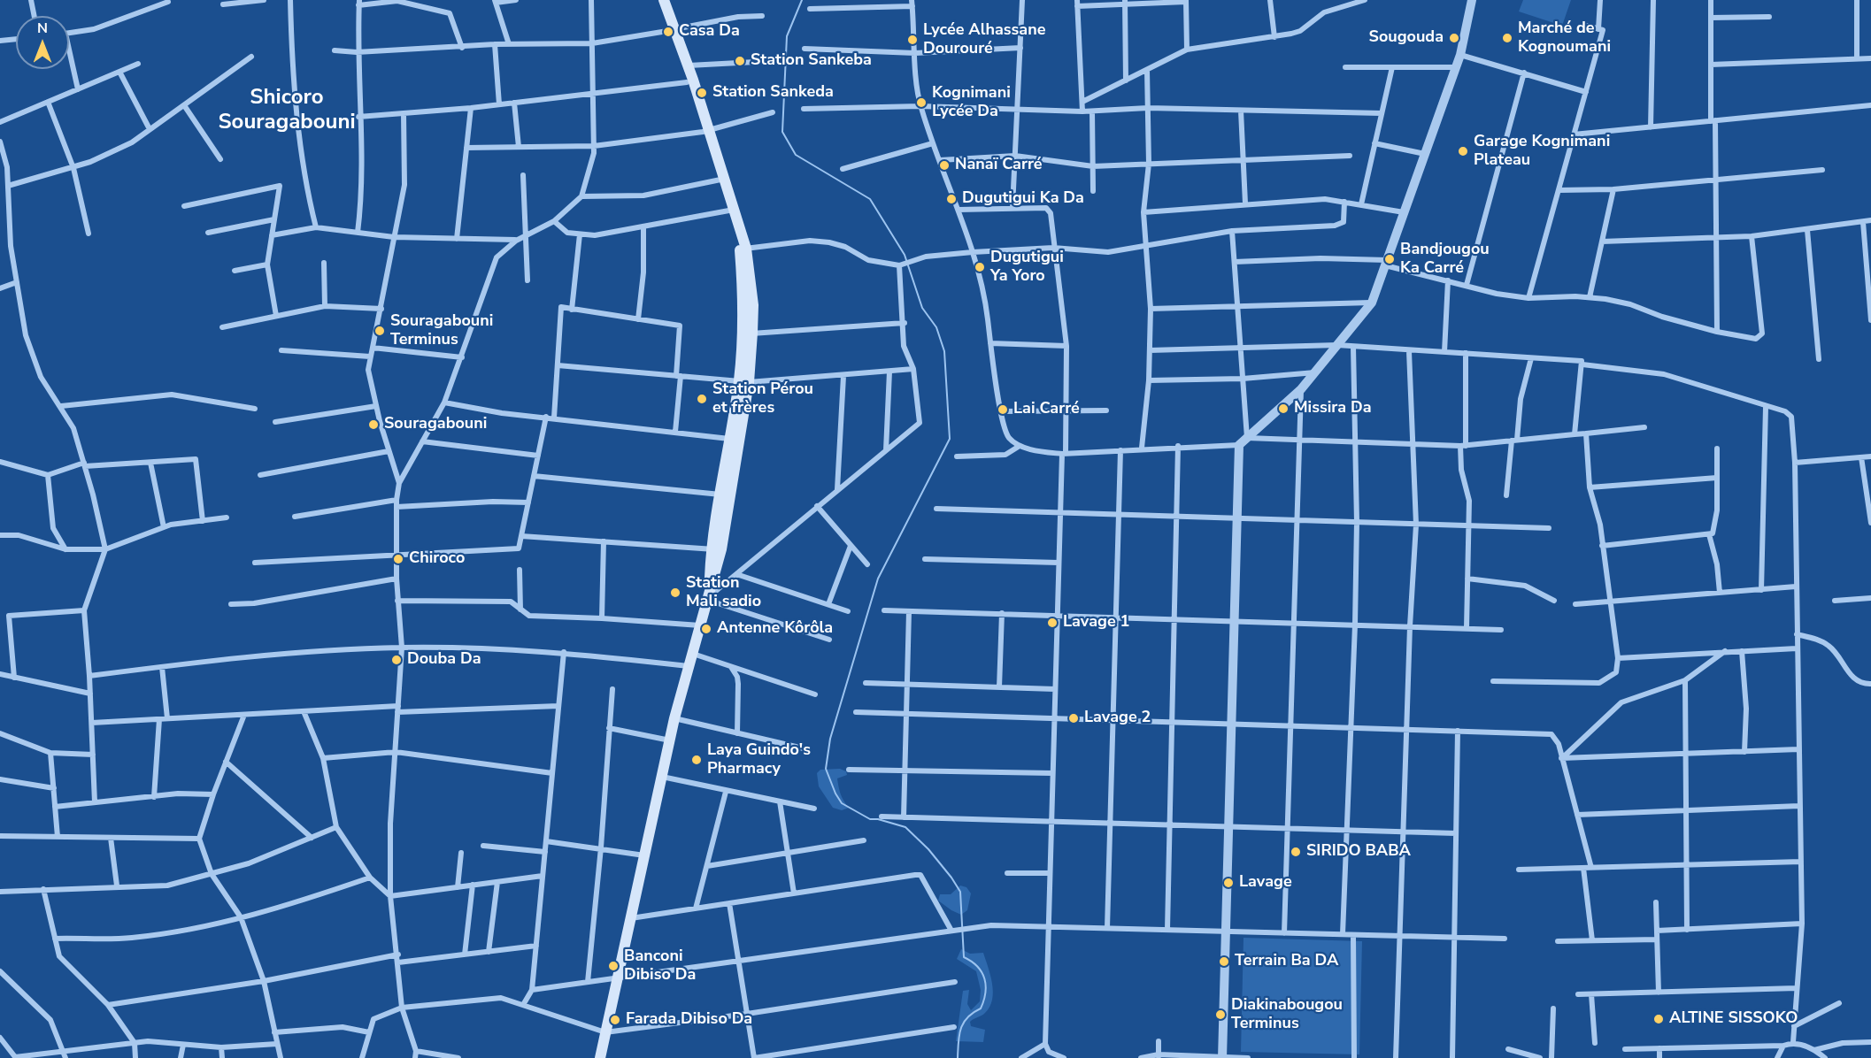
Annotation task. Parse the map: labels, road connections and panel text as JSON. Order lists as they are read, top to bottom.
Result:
{
  "districts": ["Shicoro Souragabouni"],
  "places": [
    "Casa Da",
    "Sougouda",
    "Marché de Kognoumani",
    "Lycée Alhassane Dourouré",
    "Station Sankeba",
    "Station Sankeda",
    "Kognimani Lycée Da",
    "Garage Kognimani Plateau",
    "Nanaï Carré",
    "Dugutigui Ka Da",
    "Bandjougou Ka Carré",
    "Dugutigui Ya Yoro",
    "Souragabouni Terminus",
    "Station Pérou et frères",
    "Missira Da",
    "Lai Carré",
    "Souragabouni",
    "Chiroco",
    "Station Mali sadio",
    "Lavage 1",
    "Antenne Kôrôla",
    "Douba Da",
    "Lavage 2",
    "Laya Guindo's Pharmacy",
    "SIRIDO BABA",
    "Lavage",
    "Terrain Ba DA",
    "Banconi Dibiso Da",
    "Diakinabougou Terminus",
    "ALTINE SISSOKO",
    "Farada Dibiso Da"
  ],
  "north": "top"
}
